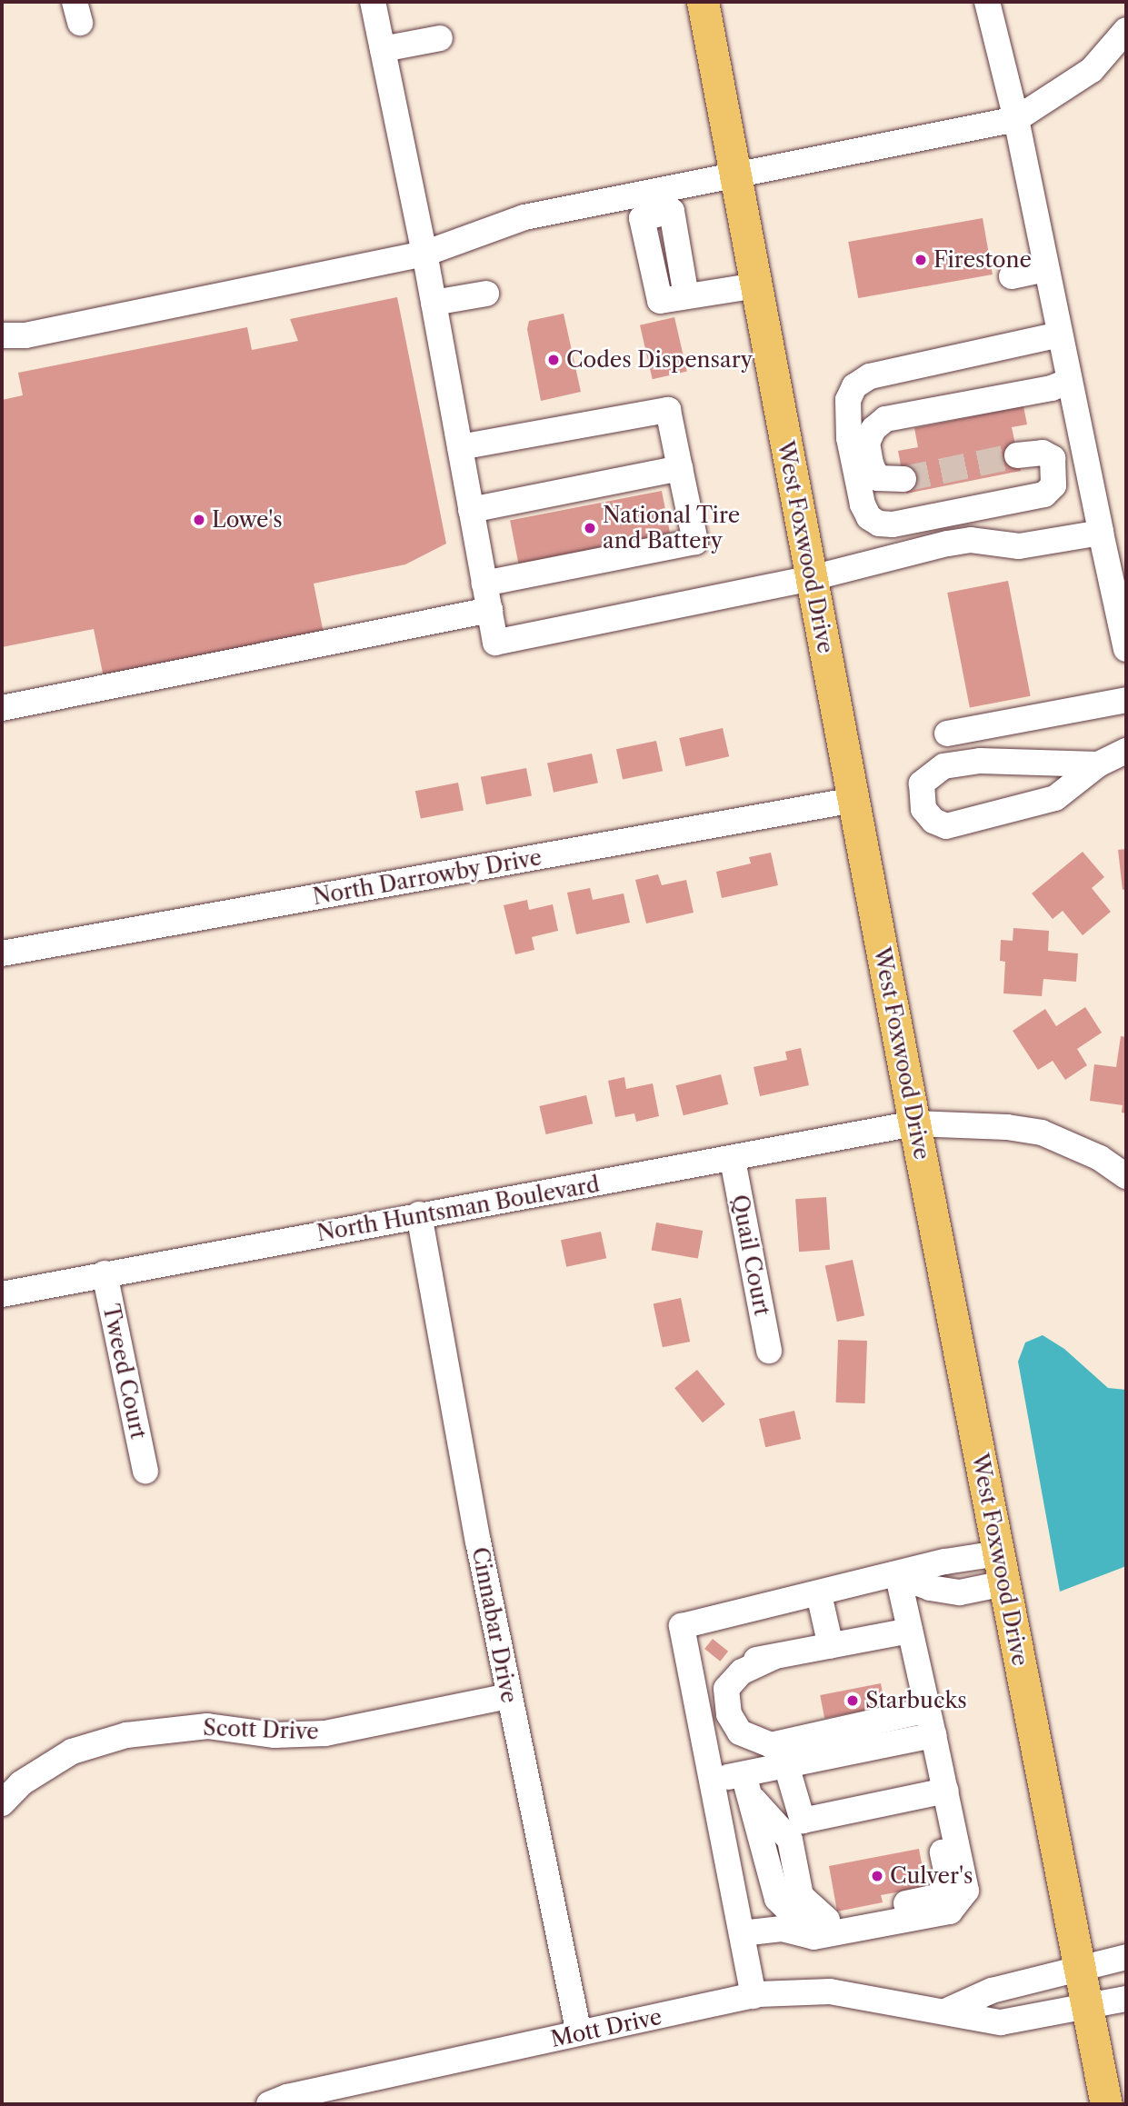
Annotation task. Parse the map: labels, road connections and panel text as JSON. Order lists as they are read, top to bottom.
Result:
{
  "streets": {
    "main road": ["West Foxwood Drive"],
    "street": [
      "North Darrowby Drive",
      "North Huntsman Boulevard",
      "Quail Court",
      "Tweed Court",
      "Cinnabar Drive",
      "Scott Drive",
      "Mott Drive"
    ]
  },
  "crossings": [
    ["West Foxwood Drive", "North Darrowby Drive"],
    ["West Foxwood Drive", "North Huntsman Boulevard"],
    ["West Foxwood Drive", "Mott Drive"],
    ["North Huntsman Boulevard", "Quail Court"],
    ["North Huntsman Boulevard", "Tweed Court"],
    ["North Huntsman Boulevard", "Cinnabar Drive"],
    ["Cinnabar Drive", "Scott Drive"],
    ["Cinnabar Drive", "Mott Drive"]
  ],
  "places": [
    "Firestone",
    "Codes Dispensary",
    "Lowe's",
    "National Tire and Battery",
    "Starbucks",
    "Culver's"
  ]
}
